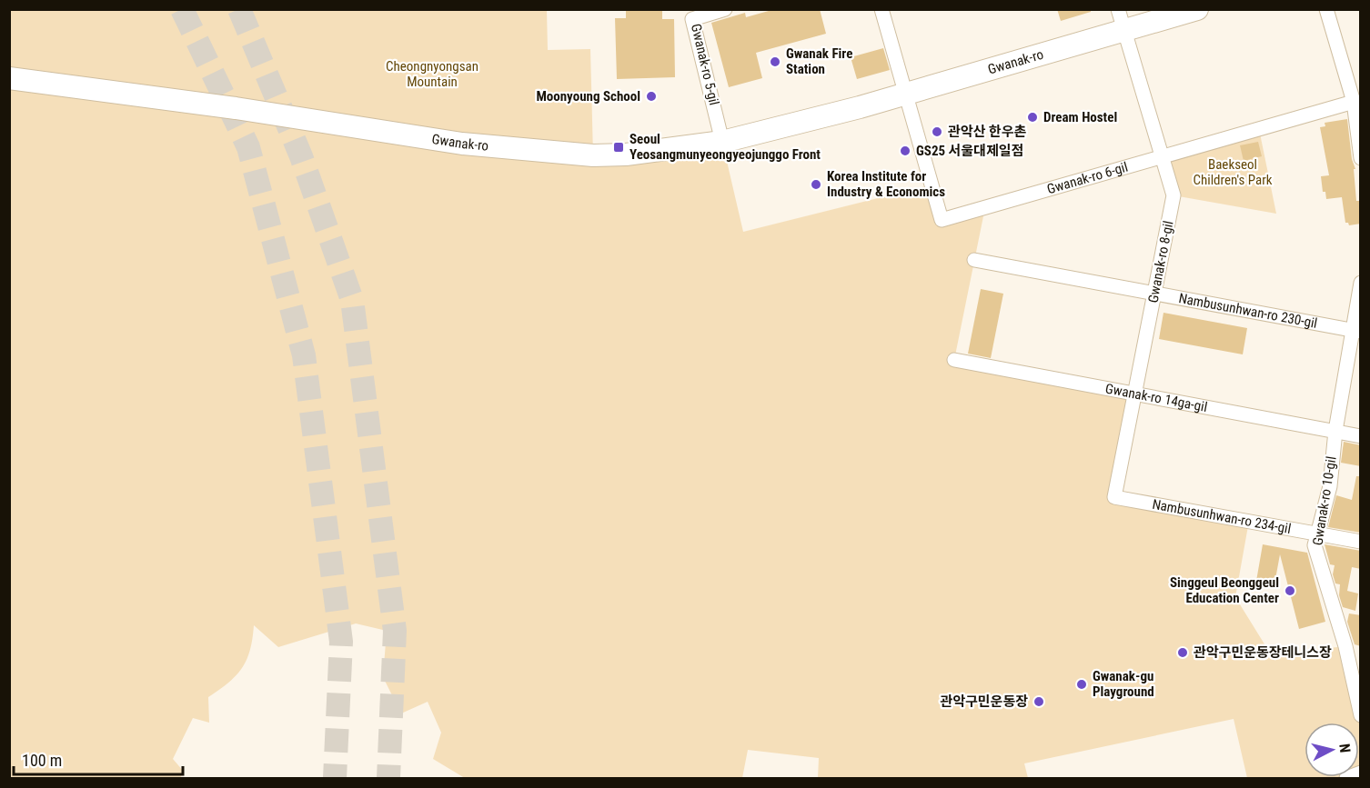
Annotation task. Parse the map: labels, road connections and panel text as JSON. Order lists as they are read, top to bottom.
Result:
{
  "streets": {
    "main road": ["Gwanak-ro"],
    "street": [
      "Gwanak-ro 5-gil",
      "Gwanak-ro 6-gil",
      "Gwanak-ro 8-gil",
      "Nambusunhwan-ro 230-gil",
      "Gwanak-ro 14ga-gil",
      "Gwanak-ro 10-gil",
      "Nambusunhwan-ro 234-gil"
    ]
  },
  "crossings": [
    ["Gwanak-ro", "Gwanak-ro 5-gil"],
    ["Gwanak-ro", "Gwanak-ro 6-gil"],
    ["Gwanak-ro", "Gwanak-ro 8-gil"],
    ["Gwanak-ro 6-gil", "Gwanak-ro 8-gil"],
    ["Gwanak-ro 8-gil", "Nambusunhwan-ro 230-gil"],
    ["Gwanak-ro 8-gil", "Gwanak-ro 14ga-gil"],
    ["Gwanak-ro 8-gil", "Nambusunhwan-ro 234-gil"],
    ["Nambusunhwan-ro 230-gil", "Gwanak-ro 10-gil"],
    ["Gwanak-ro 14ga-gil", "Gwanak-ro 10-gil"],
    ["Gwanak-ro 10-gil", "Nambusunhwan-ro 234-gil"]
  ],
  "parks": ["Cheongnyongsan Mountain", "Baekseol Children's Park"],
  "places": {
    "other": [
      "Gwanak Fire Station",
      "Moonyoung School",
      "Dream Hostel",
      "관악산 한우촌",
      "GS25 서울대제일점",
      "Korea Institute for Industry & Economics",
      "Singgeul Beonggeul Education Center",
      "관악구민운동장테니스장",
      "Gwanak-gu Playground",
      "관악구민운동장"
    ],
    "transit": ["Seoul Yeosangmunyeongyeojunggo Front"]
  },
  "scale_bar": "100 m",
  "north": "right"
}
